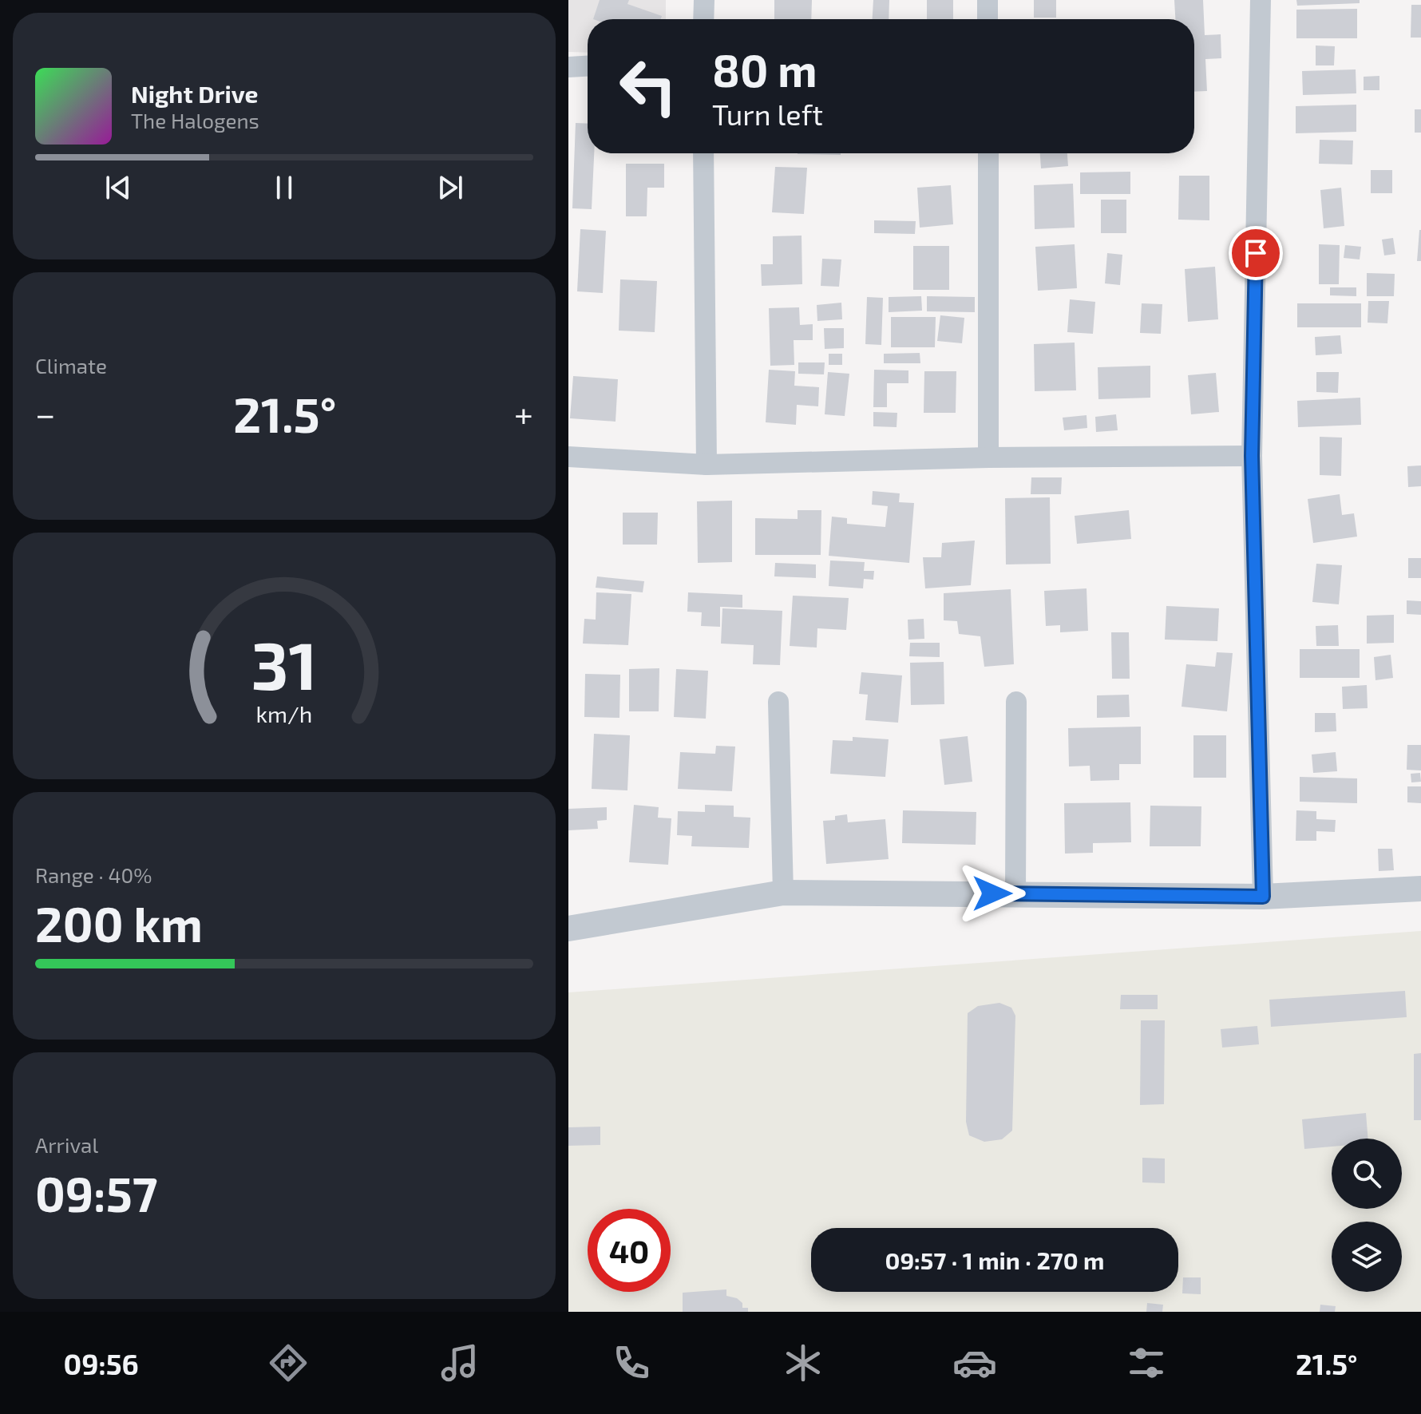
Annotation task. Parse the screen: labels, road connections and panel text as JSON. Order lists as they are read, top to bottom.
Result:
{
  "page": {
    "turn": ["80 m", "Turn left"],
    "song": ["Night Drive", "The Halogens"],
    "tile": [
      "Climate",
      ["Range · 40%", "200 km"],
      ["Arrival", "09:57"]
    ],
    "heat": ["−", "21.5°", "+"],
    "limit": "40",
    "trip": "09:57 · 1 min · 270 m",
    "tabs": ["09:56", "21.5°"],
    "gauge": ["31", "km/h"]
  }
}
